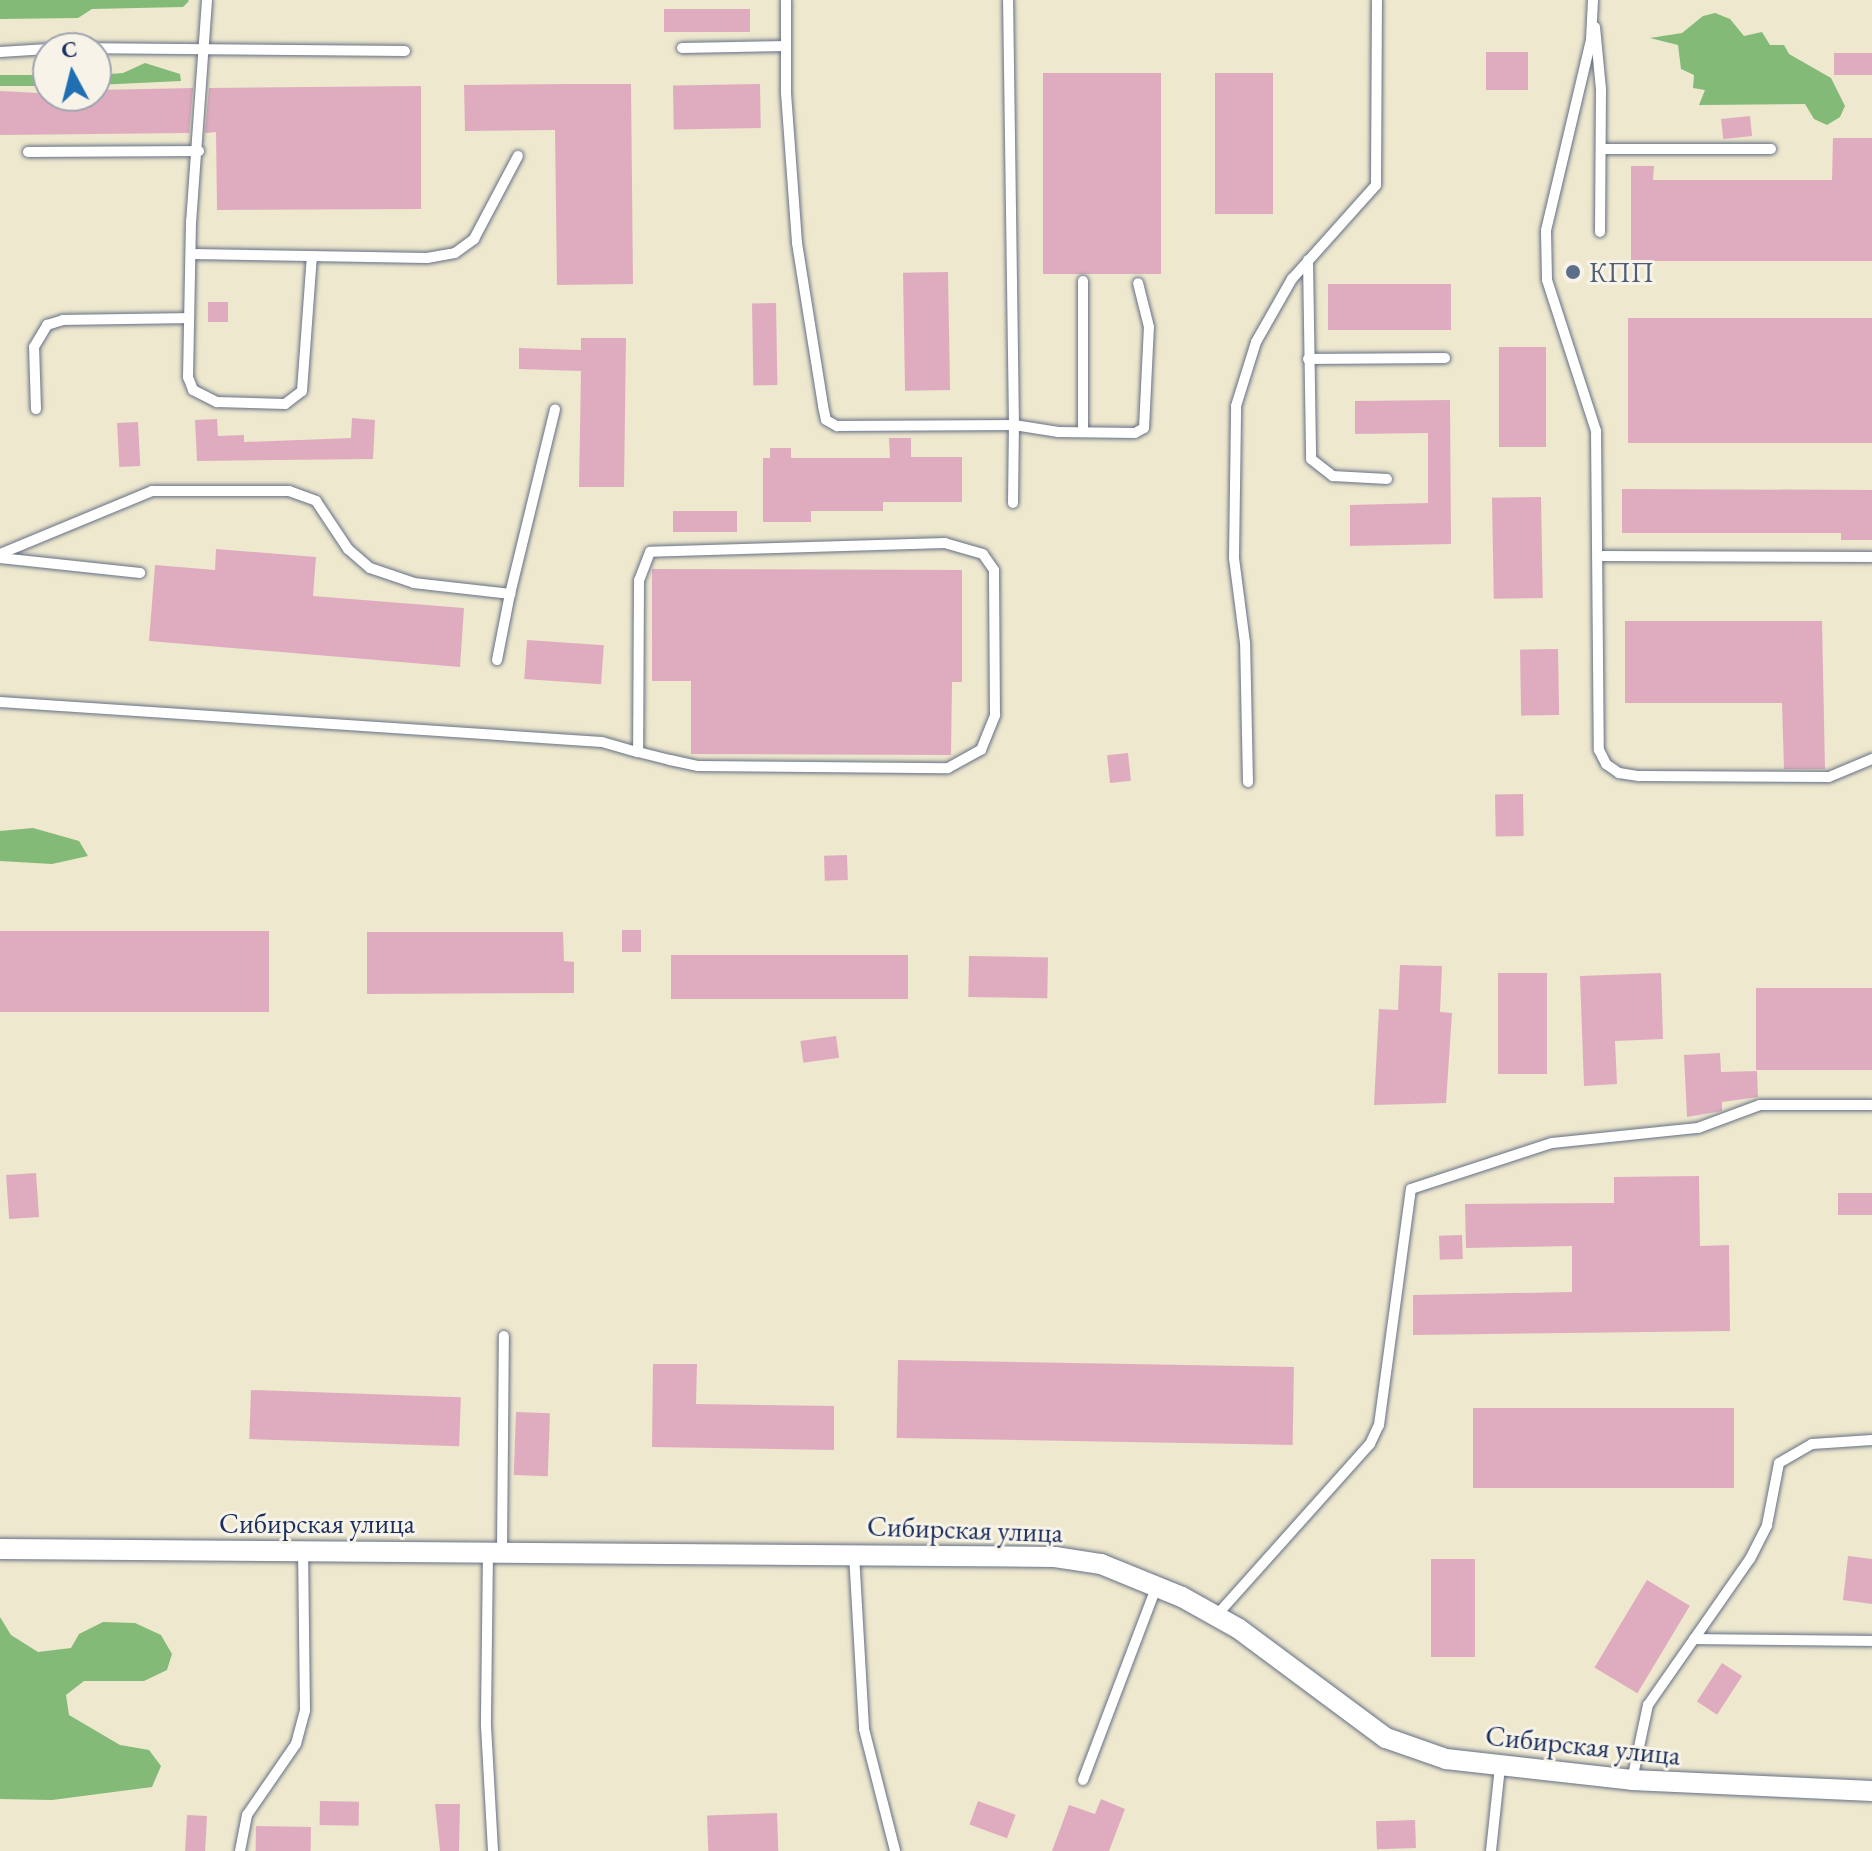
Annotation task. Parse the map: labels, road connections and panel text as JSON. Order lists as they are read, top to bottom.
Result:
{
  "streets": {
    "street": ["Сибирская улица"]
  },
  "places": ["КПП"],
  "north": "top"
}
